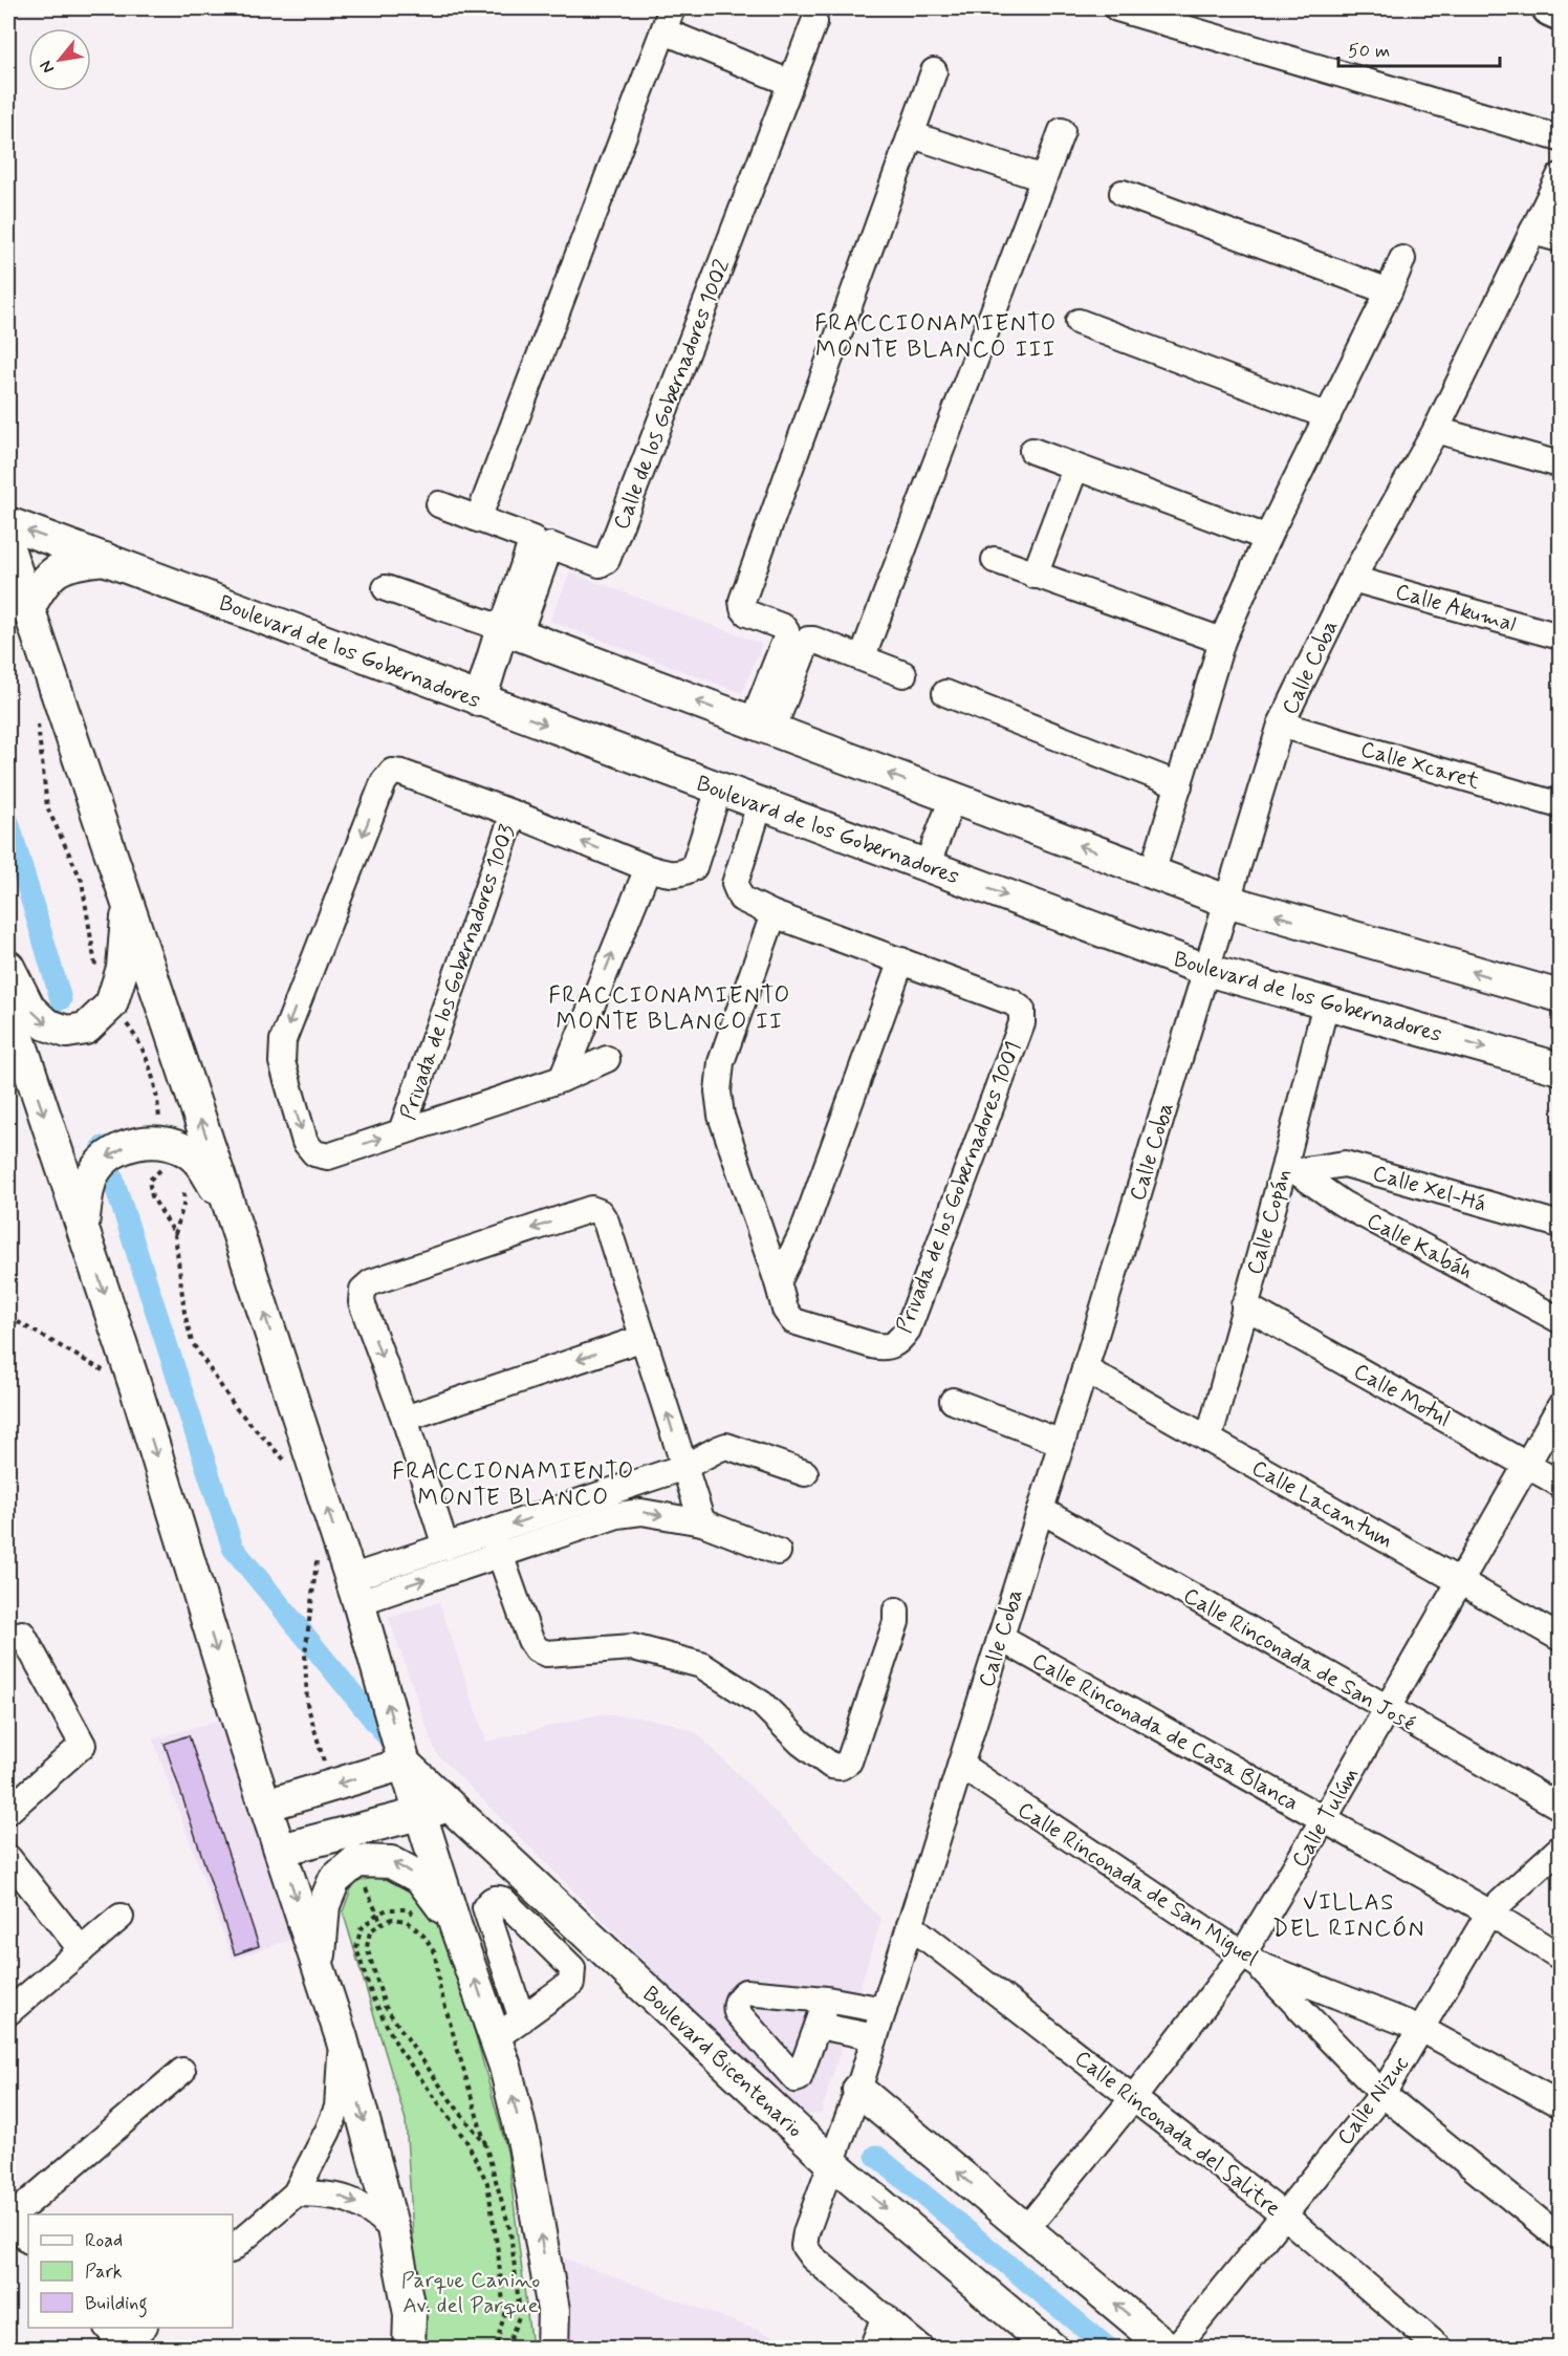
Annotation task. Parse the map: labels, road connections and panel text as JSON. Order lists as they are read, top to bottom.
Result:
{
  "streets": {
    "main road": ["Boulevard de los Gobernadores", "Boulevard Bicentenario"],
    "street": [
      "Calle de los Gobernadores 1002",
      "Calle Akumal",
      "Calle Coba",
      "Calle Xcaret",
      "Privada de los Gobernadores 1003",
      "Privada de los Gobernadores 1001",
      "Calle Xel-Há",
      "Calle Copán",
      "Calle Kabáh",
      "Calle Motul",
      "Calle Lacantum",
      "Calle Rinconada de San José",
      "Calle Rinconada de Casa Blanca",
      "Calle Tulúm",
      "Calle Rinconada de San Miguel",
      "Calle Nizuc",
      "Calle Rinconada del Salitre"
    ]
  },
  "crossings": [
    ["Calle Akumal", "Calle Coba"],
    ["Boulevard de los Gobernadores", "Calle Coba"],
    ["Boulevard de los Gobernadores", "Privada de los Gobernadores 1003"],
    ["Boulevard de los Gobernadores", "Privada de los Gobernadores 1001"],
    ["Boulevard de los Gobernadores", "Calle Copán"],
    ["Calle Coba", "Calle Xcaret"],
    ["Calle Coba", "Calle Lacantum"],
    ["Calle Coba", "Calle Rinconada de San José"],
    ["Calle Coba", "Calle Rinconada de Casa Blanca"],
    ["Calle Coba", "Calle Rinconada de San Miguel"],
    ["Calle Coba", "Boulevard Bicentenario"],
    ["Calle Coba", "Calle Rinconada del Salitre"],
    ["Calle Xel-Há", "Calle Copán"],
    ["Calle Xel-Há", "Calle Kabáh"],
    ["Calle Copán", "Calle Kabáh"],
    ["Calle Copán", "Calle Motul"],
    ["Calle Copán", "Calle Lacantum"],
    ["Calle Motul", "Calle Tulúm"],
    ["Calle Lacantum", "Calle Tulúm"],
    ["Calle Rinconada de San José", "Calle Tulúm"],
    ["Calle Rinconada de Casa Blanca", "Calle Tulúm"],
    ["Calle Rinconada de Casa Blanca", "Calle Nizuc"],
    ["Calle Tulúm", "Calle Rinconada de San Miguel"],
    ["Calle Tulúm", "Calle Rinconada del Salitre"],
    ["Calle Rinconada de San Miguel", "Calle Nizuc"],
    ["Calle Nizuc", "Calle Rinconada del Salitre"]
  ],
  "districts": [
    "FRACCIONAMIENTO MONTE BLANCO III",
    "FRACCIONAMIENTO MONTE BLANCO II",
    "FRACCIONAMIENTO MONTE BLANCO",
    "VILLAS DEL RINCÓN"
  ],
  "parks": ["Parque Canino Av. del Parque"],
  "legend": ["Road", "Park", "Building"],
  "scale_bar": "50 m",
  "north": "bottom left"
}
